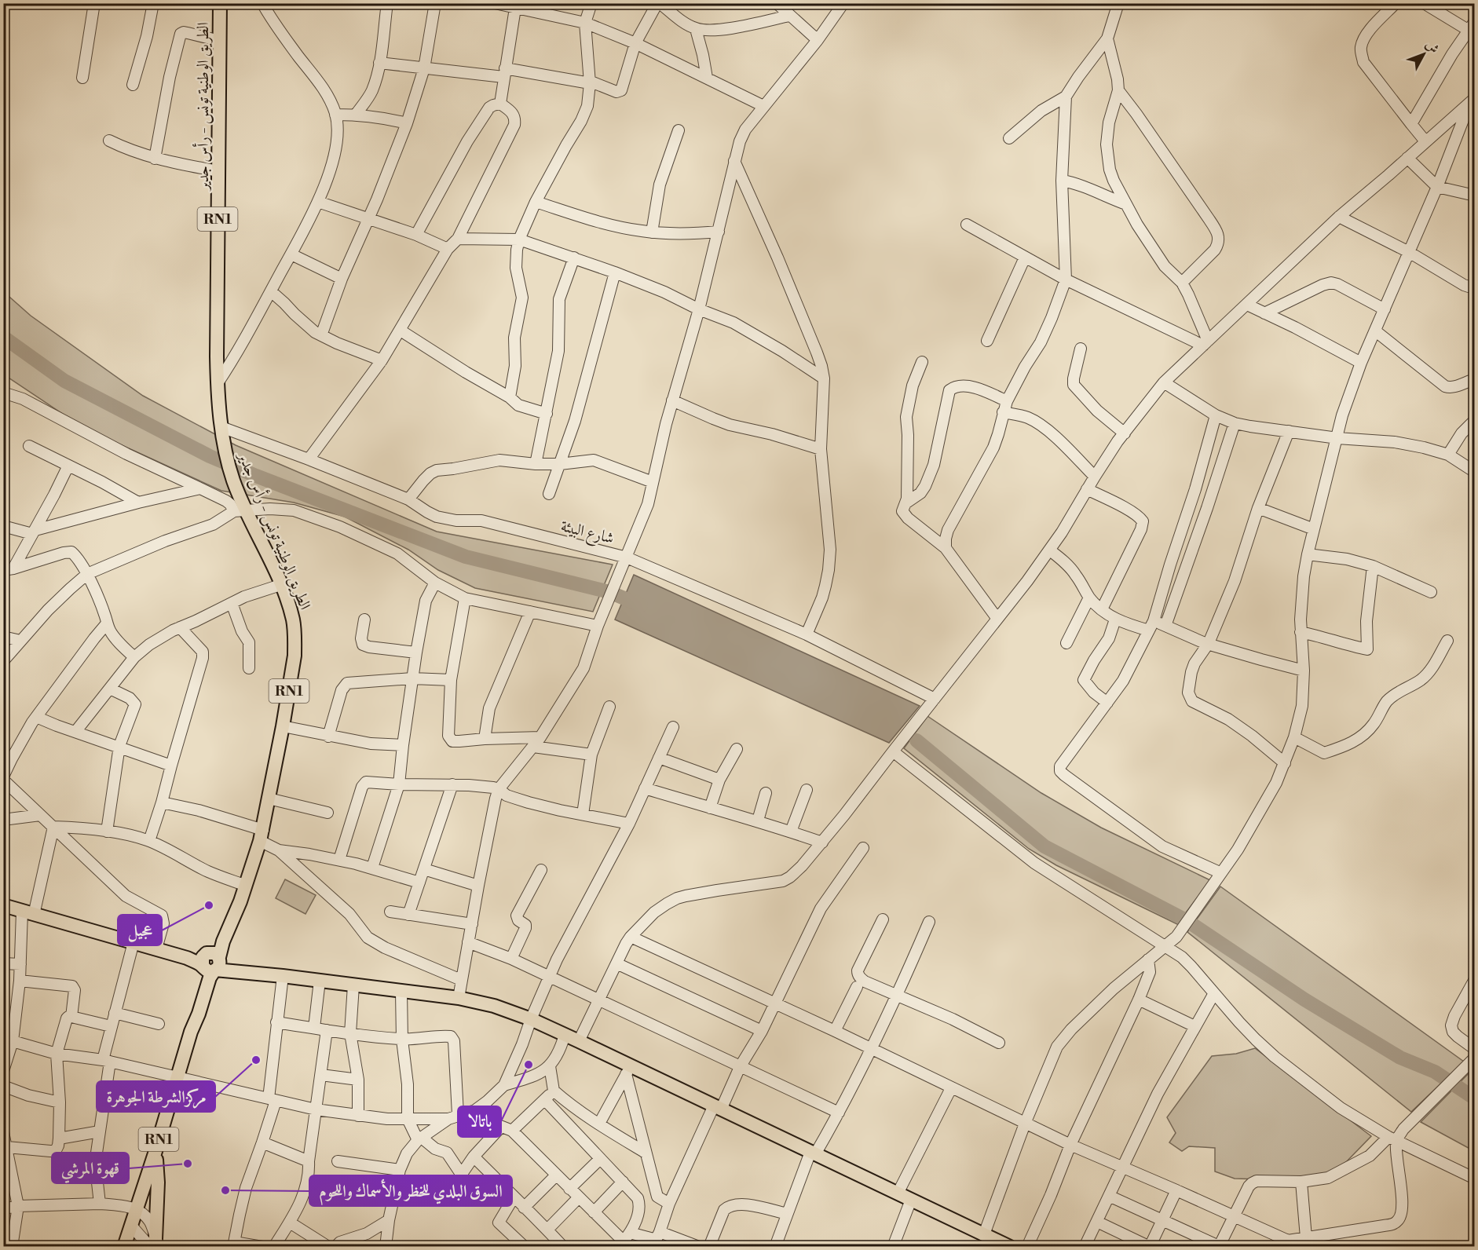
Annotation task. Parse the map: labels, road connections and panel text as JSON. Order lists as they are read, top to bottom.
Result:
{
  "streets": {
    "main road": ["الطريق الوطنية تونس - رأس جدير", "RN1"],
    "street": ["شارع البيئة"]
  },
  "crossings": [
    ["الطريق الوطنية تونس - رأس جدير", "شارع البيئة"]
  ],
  "places": [
    "عجيل",
    "مركزالشرطة الجوهرة",
    "باتالا",
    "قهوة المرشي",
    "السوق البلدي للخظر والأسماك واللحوم"
  ],
  "north": "top right"
}
